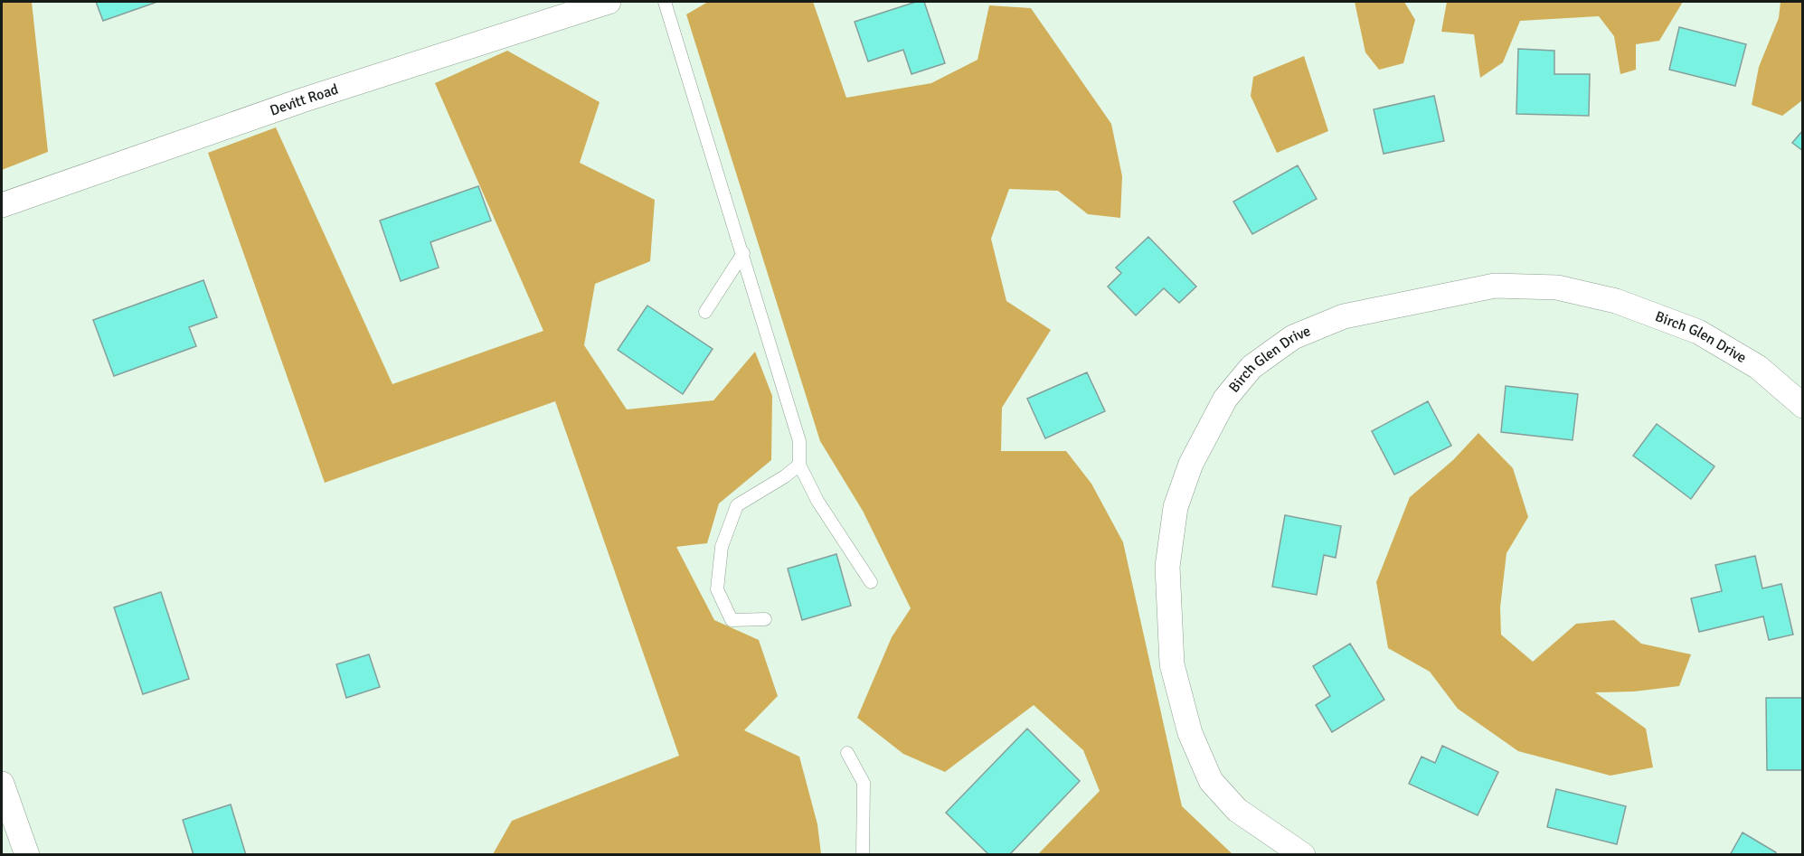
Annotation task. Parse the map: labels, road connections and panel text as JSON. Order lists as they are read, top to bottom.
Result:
{
  "streets": {
    "street": ["Devitt Road", "Birch Glen Drive"]
  }
}
